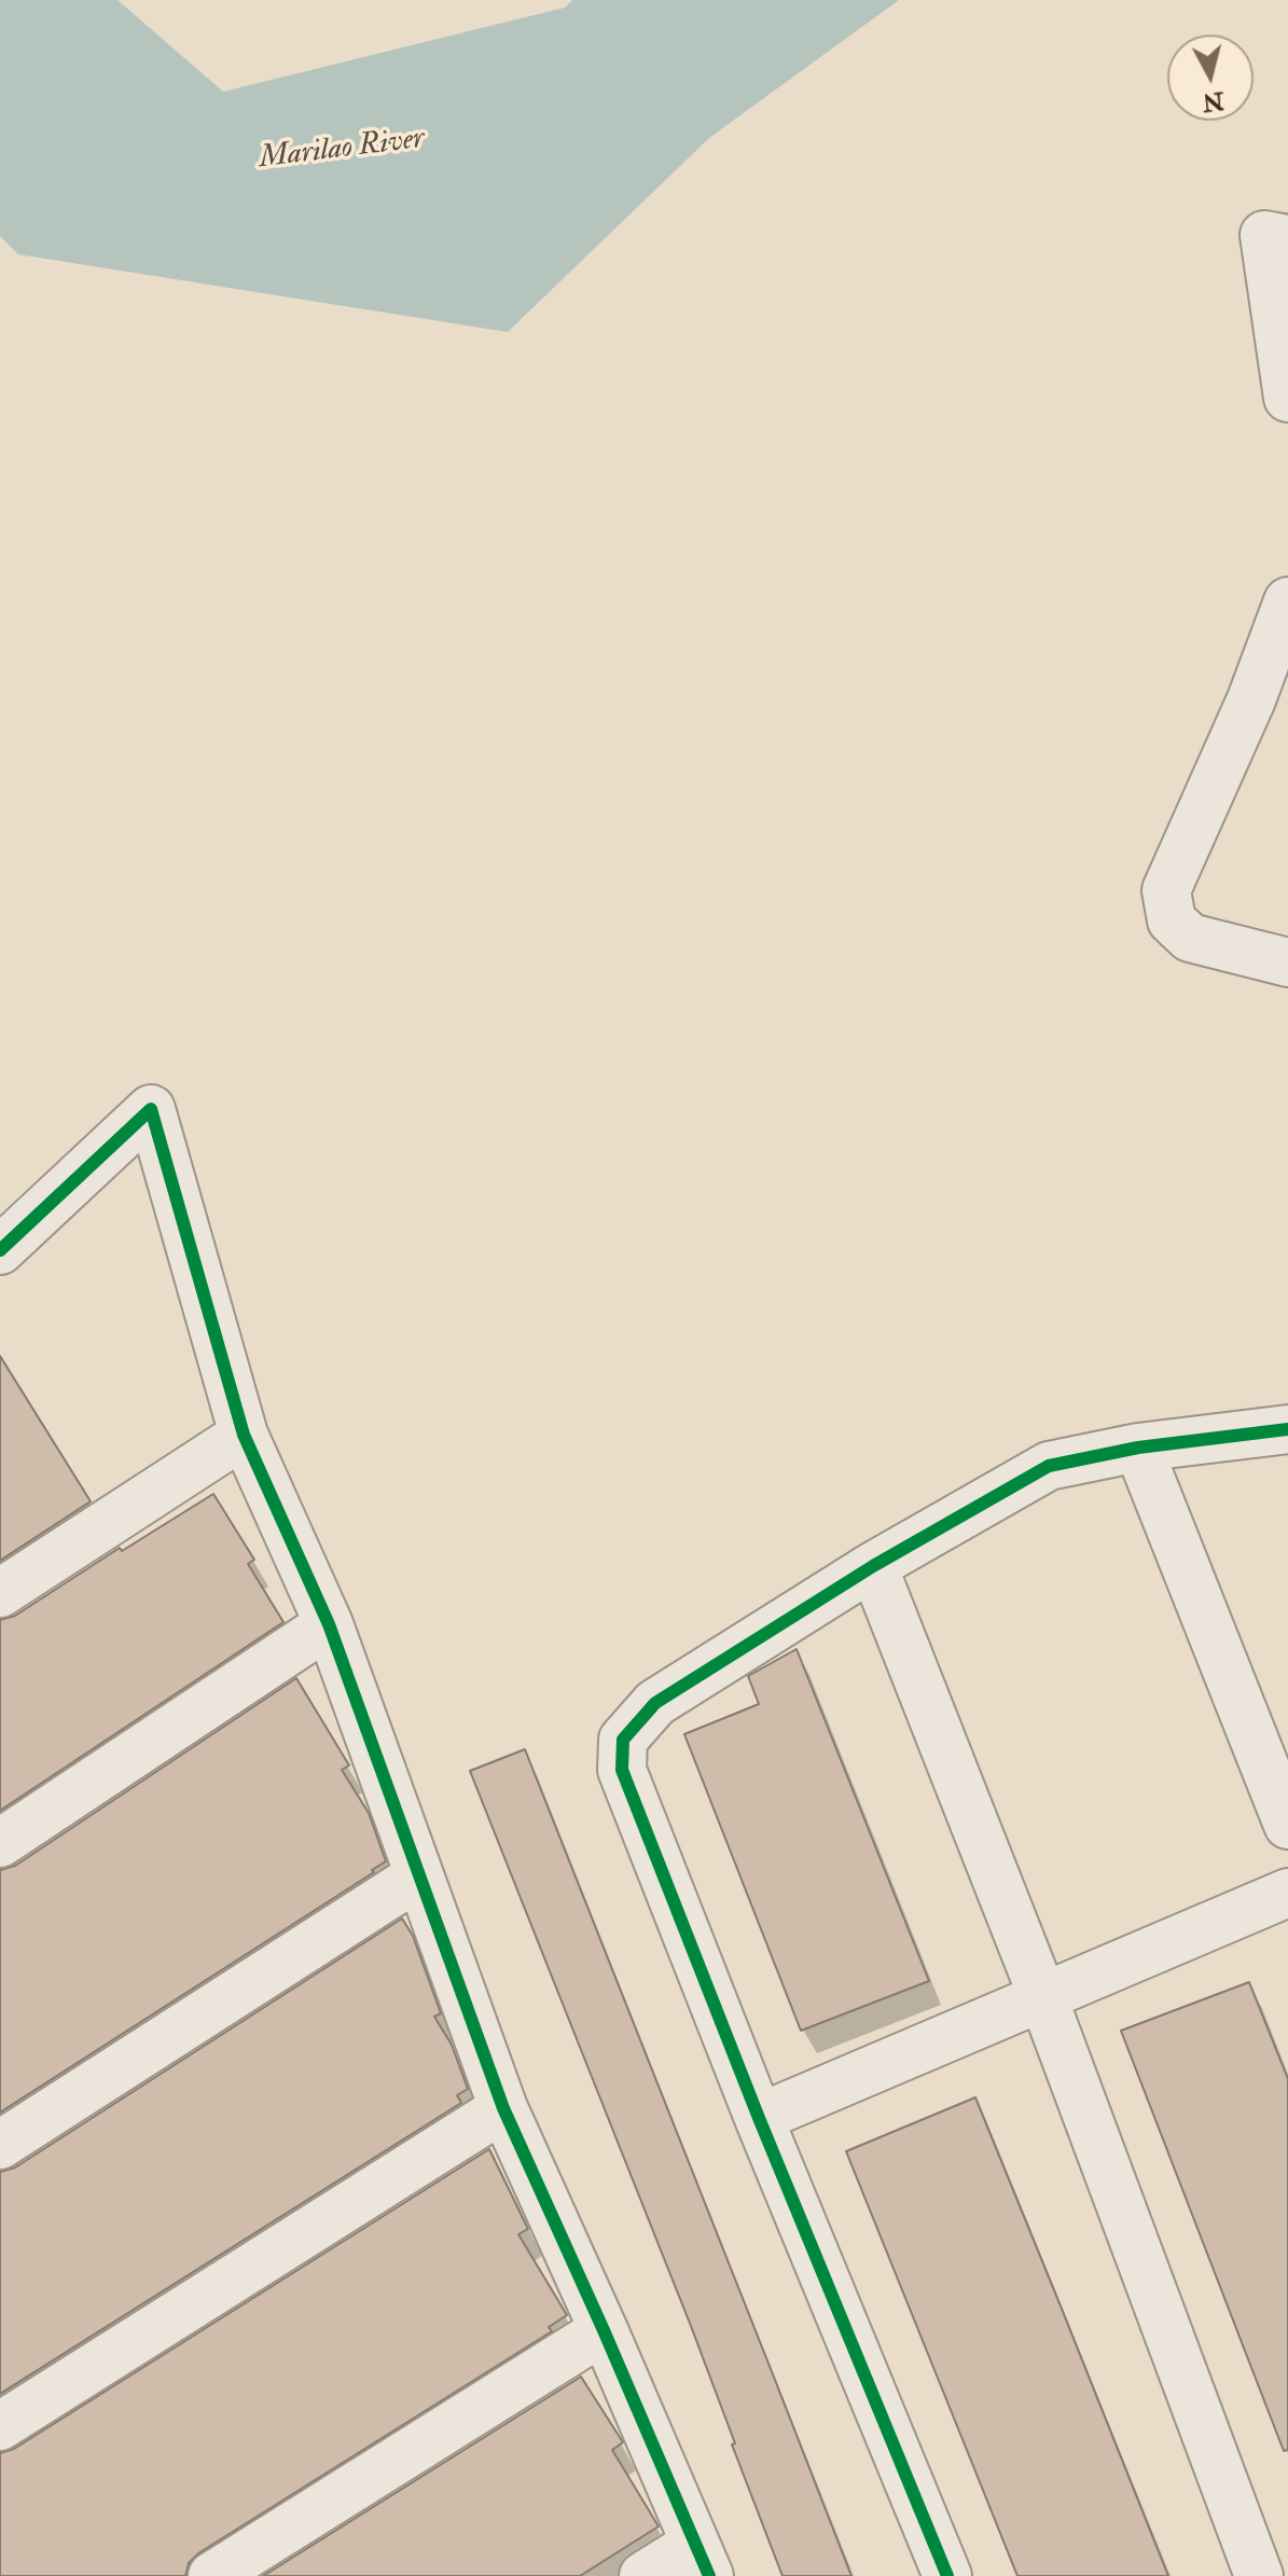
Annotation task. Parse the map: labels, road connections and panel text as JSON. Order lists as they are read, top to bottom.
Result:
{
  "water": ["Marilao River"],
  "north": "bottom"
}
